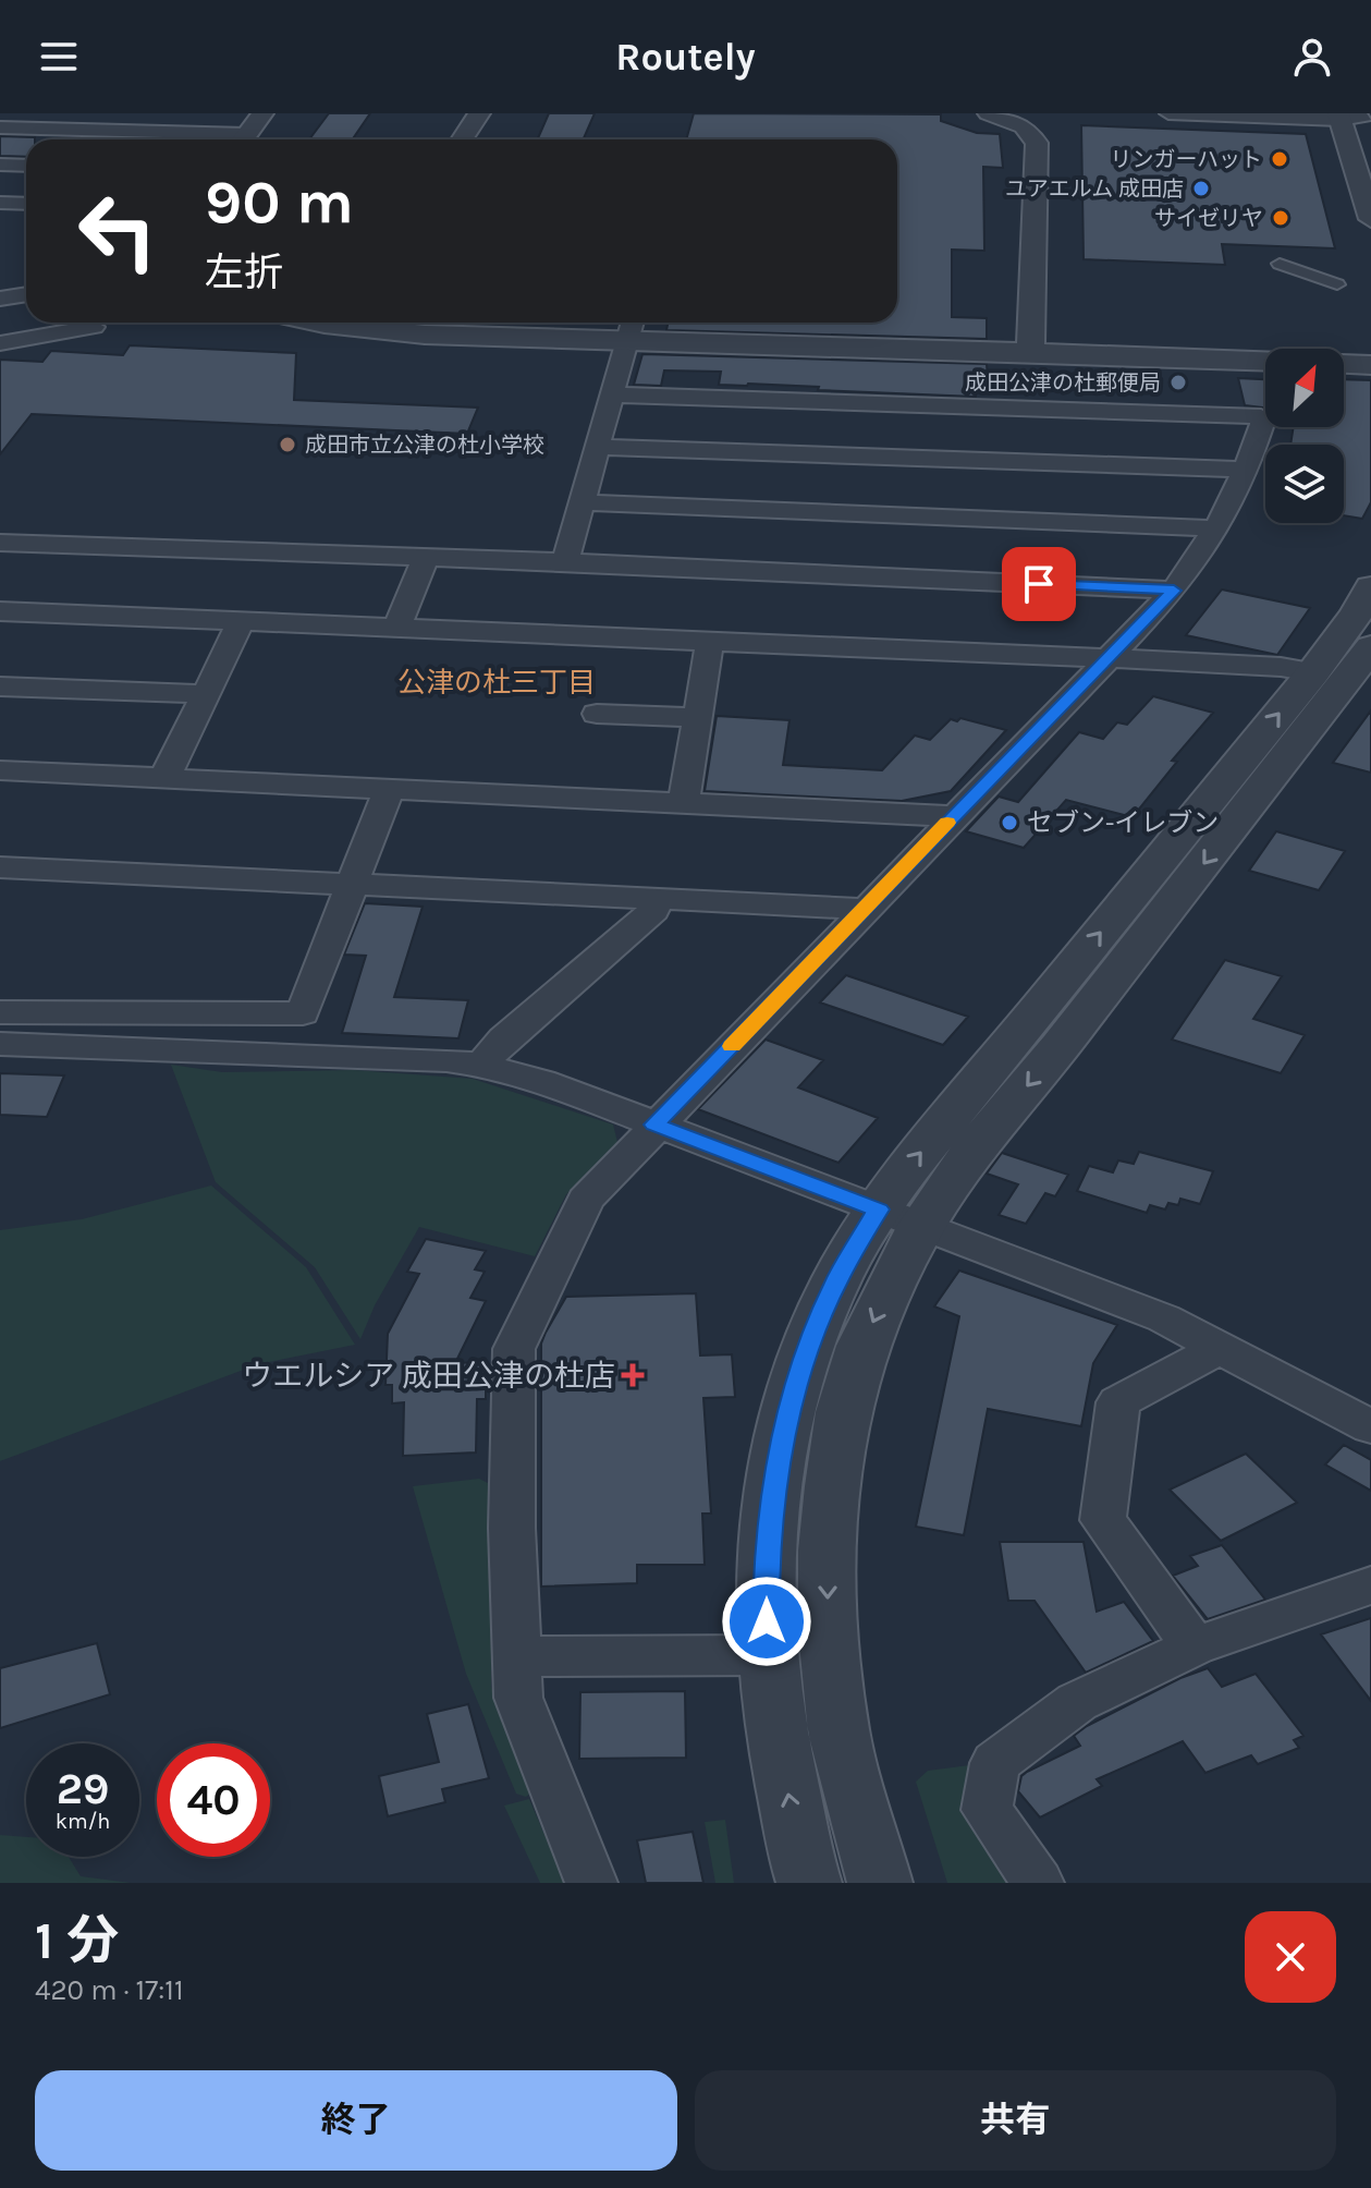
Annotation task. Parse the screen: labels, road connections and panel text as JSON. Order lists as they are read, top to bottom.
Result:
{
  "districts": ["公津の杜三丁目"],
  "places": {
    "other": [
      "リンガーハット",
      "ユアエルム 成田店",
      "サイゼリヤ",
      "成田公津の杜郵便局",
      "成田市立公津の杜小学校",
      "セブン-イレブン"
    ],
    "health": ["ウエルシア 成田公津の杜店"]
  },
  "north": "top right",
  "page": {
    "header": "Routely",
    "turn": ["90 m", "左折"],
    "speed": "29 km/h",
    "limit": "40",
    "heading": ["1 分", "420 m · 17:11"],
    "buttons": ["終了", "共有"]
  }
}
